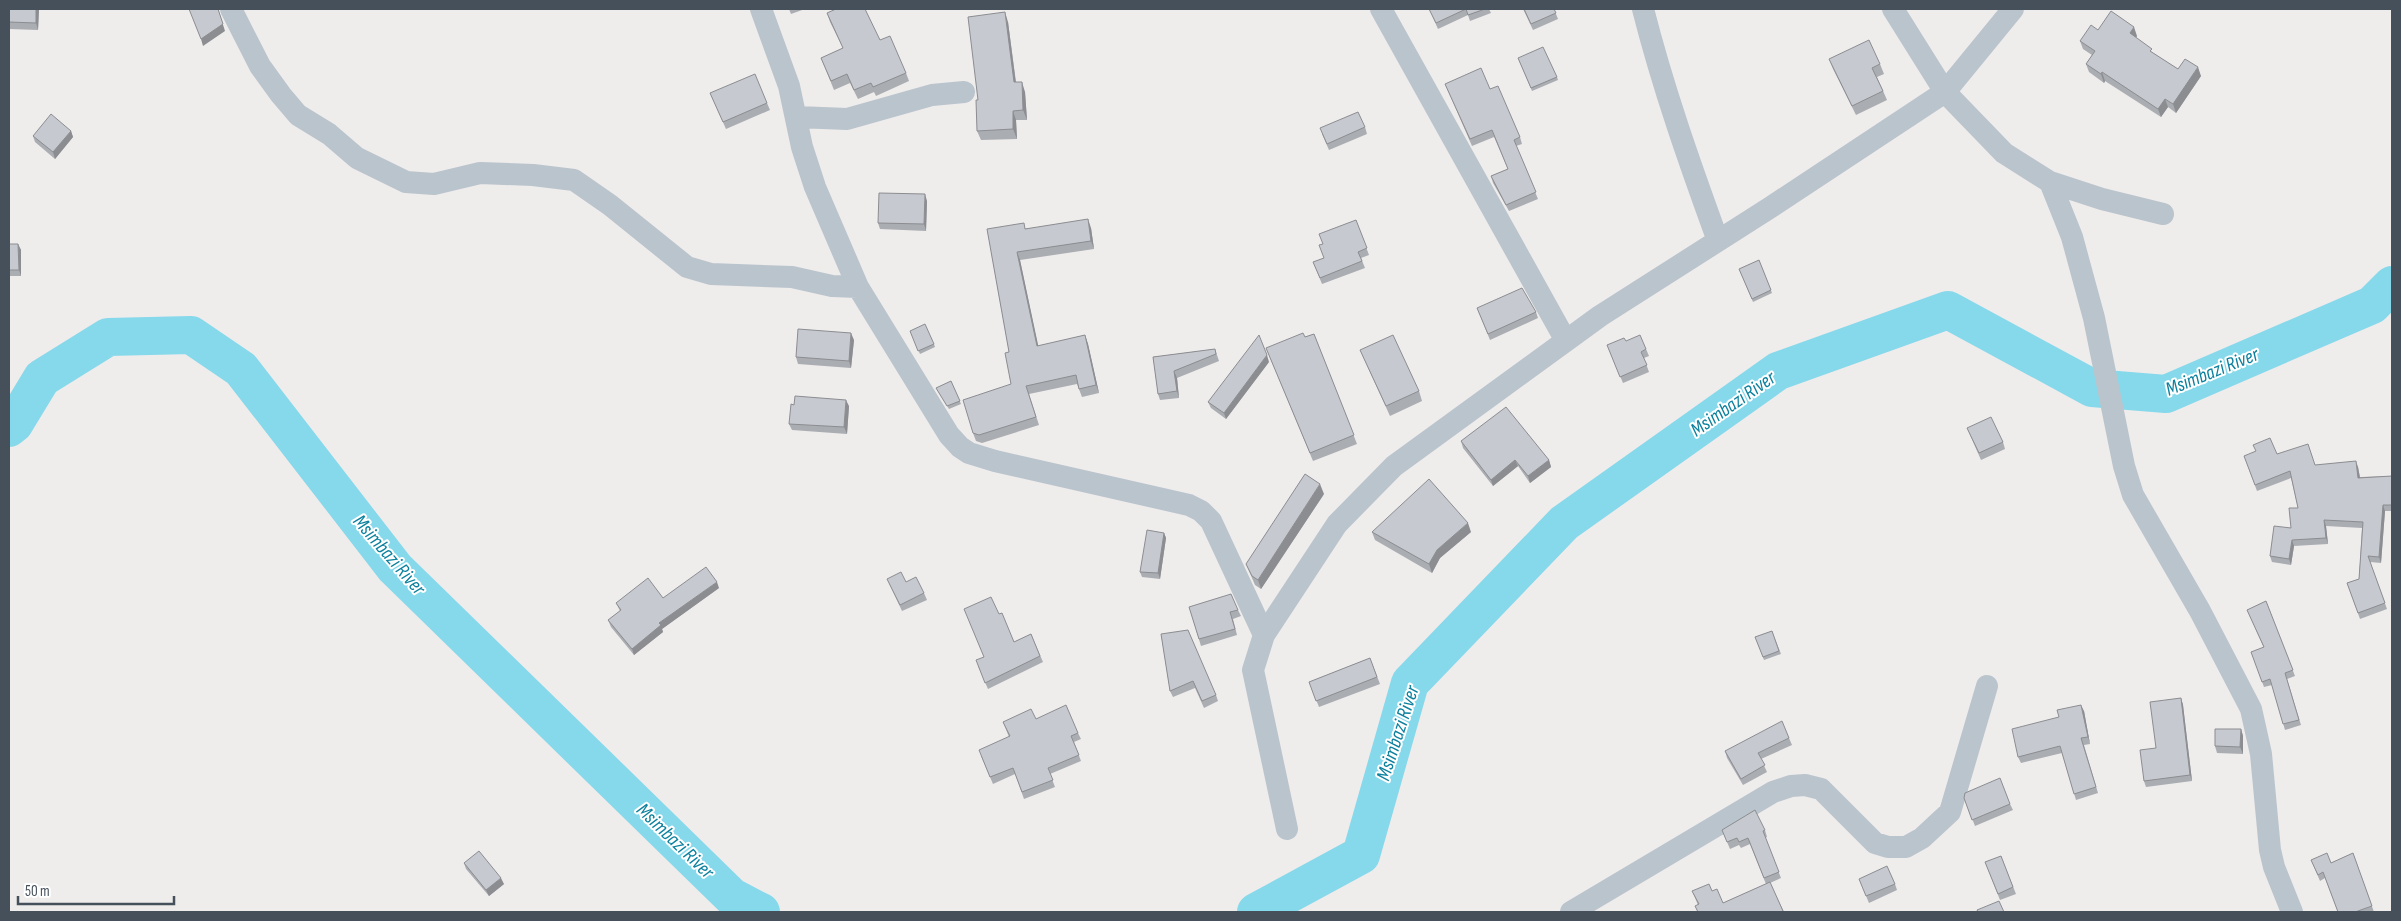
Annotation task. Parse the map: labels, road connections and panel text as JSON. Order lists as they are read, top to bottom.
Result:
{
  "water": ["Msimbazi River"],
  "scale_bar": "50 m"
}
